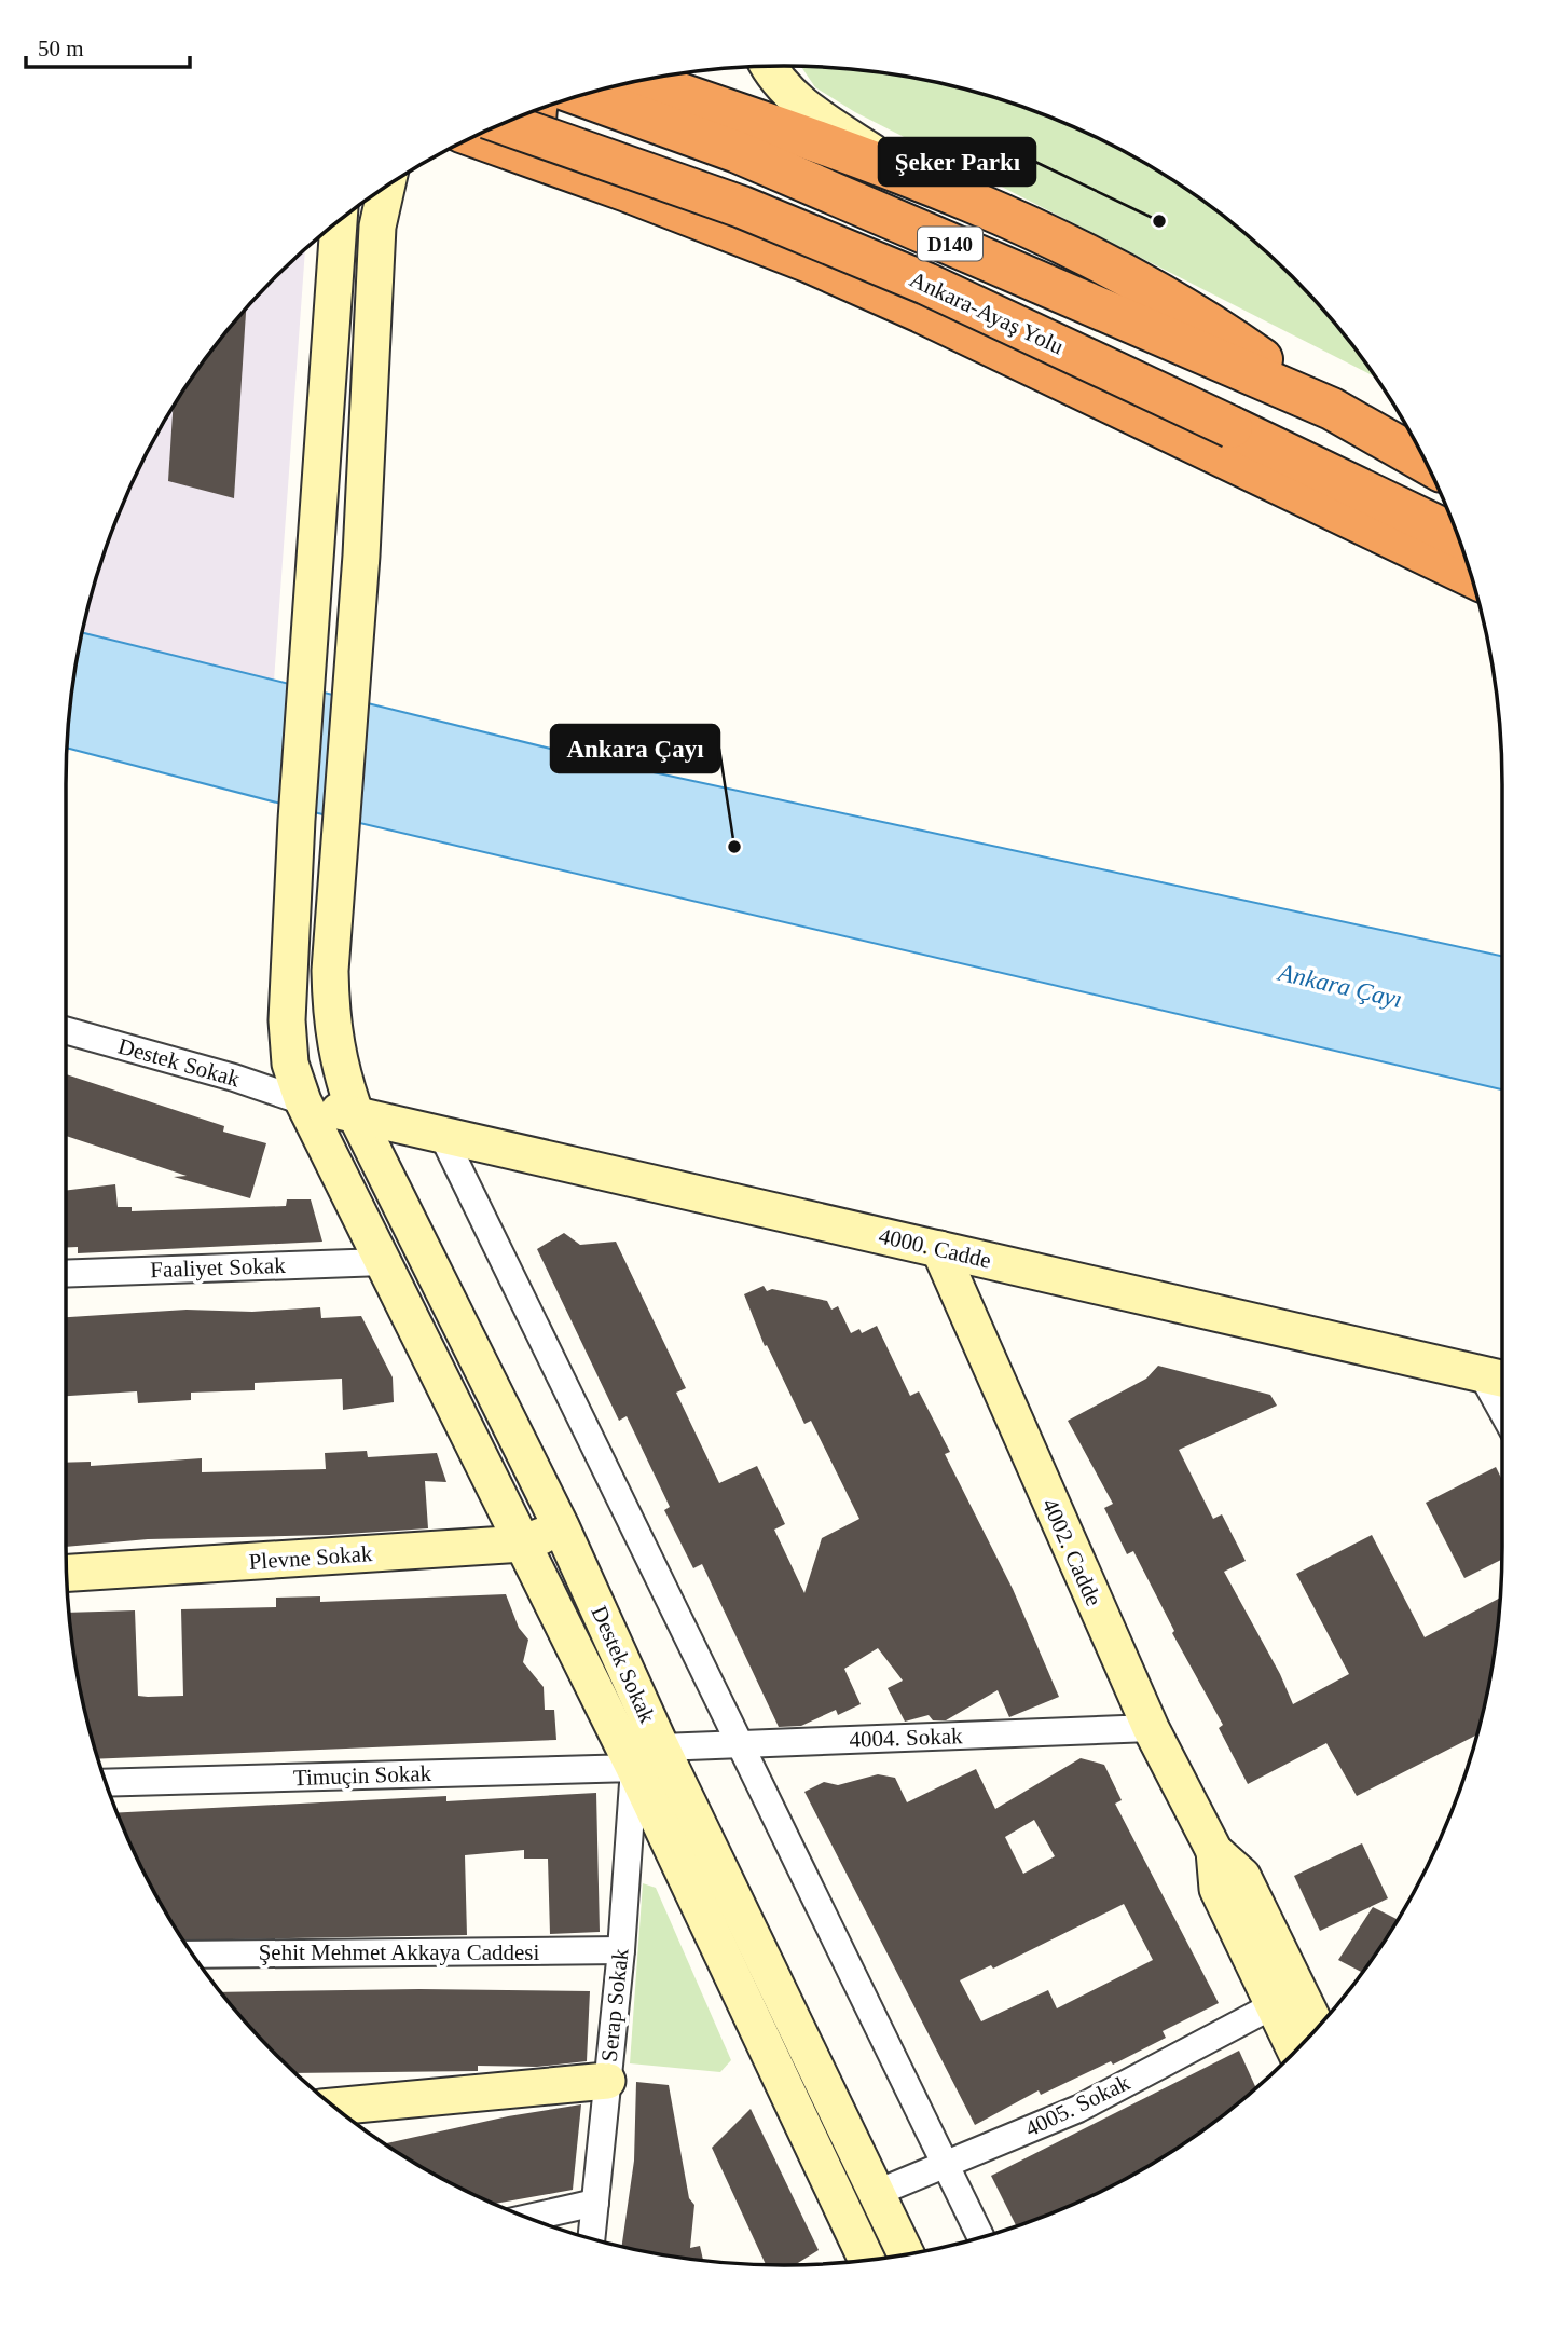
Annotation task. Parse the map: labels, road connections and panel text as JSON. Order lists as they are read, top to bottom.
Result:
{
  "streets": {
    "highway": ["D140", "Ankara-Ayaş Yolu"],
    "street": [
      "Destek Sokak",
      "4000. Cadde",
      "Faaliyet Sokak",
      "4002. Cadde",
      "Plevne Sokak",
      "4004. Sokak",
      "Timuçin Sokak",
      "Şehit Mehmet Akkaya Caddesi",
      "Serap Sokak",
      "4005. Sokak"
    ]
  },
  "crossings": [
    ["Destek Sokak", "4000. Cadde"],
    ["Destek Sokak", "Faaliyet Sokak"],
    ["Destek Sokak", "Plevne Sokak"],
    ["Destek Sokak", "4004. Sokak"],
    ["Destek Sokak", "Timuçin Sokak"],
    ["Destek Sokak", "Serap Sokak"],
    ["Destek Sokak", "4005. Sokak"],
    ["4000. Cadde", "4002. Cadde"],
    ["4002. Cadde", "4004. Sokak"],
    ["4002. Cadde", "4005. Sokak"],
    ["4004. Sokak", "Timuçin Sokak"],
    ["4004. Sokak", "Serap Sokak"],
    ["Timuçin Sokak", "Serap Sokak"],
    ["Şehit Mehmet Akkaya Caddesi", "Serap Sokak"]
  ],
  "water": ["Ankara Çayı"],
  "places": ["Şeker Parkı", "Ankara Çayı"],
  "scale_bar": "50 m"
}
